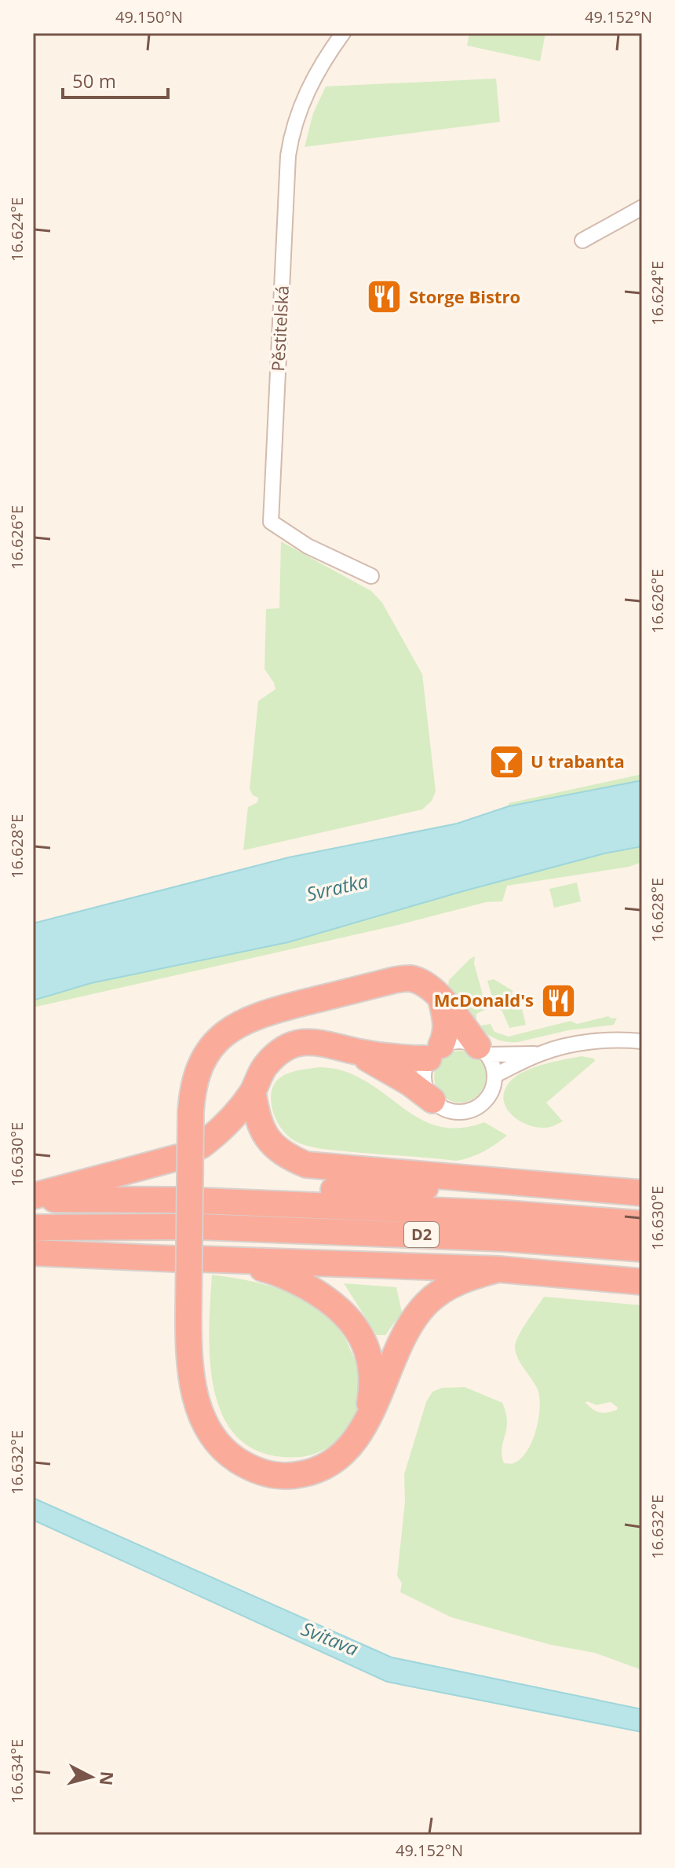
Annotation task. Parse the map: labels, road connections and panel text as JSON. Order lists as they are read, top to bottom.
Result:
{
  "streets": {
    "highway": ["D2"],
    "street": ["Pěstitelská"]
  },
  "water": ["Svratka", "Svitava"],
  "places": {
    "restaurant": ["Storge Bistro", "McDonald's"],
    "bar": ["U trabanta"]
  },
  "scale_bar": "50 m",
  "north": "right",
  "coordinates": [
    "49.150°N",
    "49.152°N",
    "16.624°E",
    "16.626°E",
    "16.628°E",
    "16.630°E",
    "16.632°E",
    "16.634°E"
  ]
}
